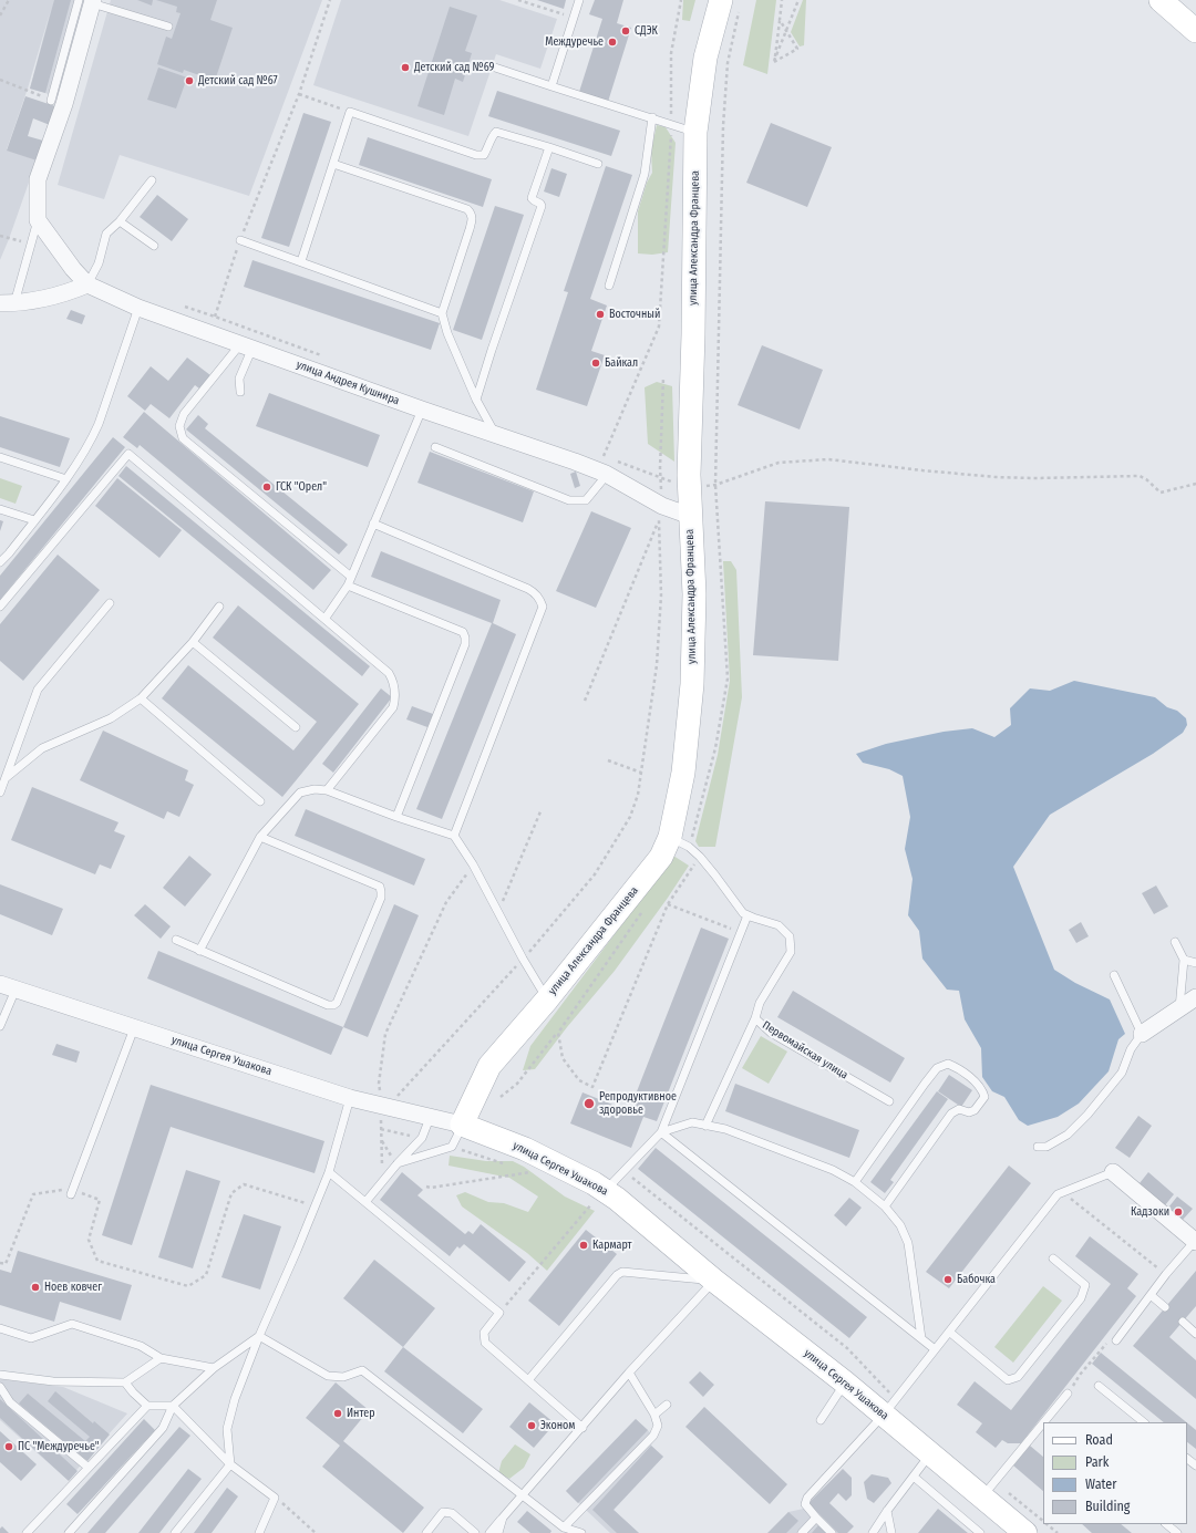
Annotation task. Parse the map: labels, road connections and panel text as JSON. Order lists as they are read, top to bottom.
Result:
{
  "streets": {
    "street": ["улица Александра Францева", "улица Андрея Кушнира", "улица Сергея Ушакова"],
    "lane": ["Первомайская улица"]
  },
  "crossings": [
    ["улица Александра Францева", "улица Андрея Кушнира"],
    ["улица Александра Францева", "улица Сергея Ушакова"]
  ],
  "places": [
    "СДЭК",
    "Междуречье",
    "Детский сад №69",
    "Детский сад №67",
    "Восточный",
    "Байкал",
    "ГСК \"Орел\"",
    "Репродуктивное здоровье",
    "Кадзоки",
    "Кармарт",
    "Бабочка",
    "Ноев ковчег",
    "Интер",
    "Эконом",
    "ПС \"Междуречье\""
  ],
  "legend": [
    "Road",
    "Park",
    "Water",
    "Building"
  ]
}
